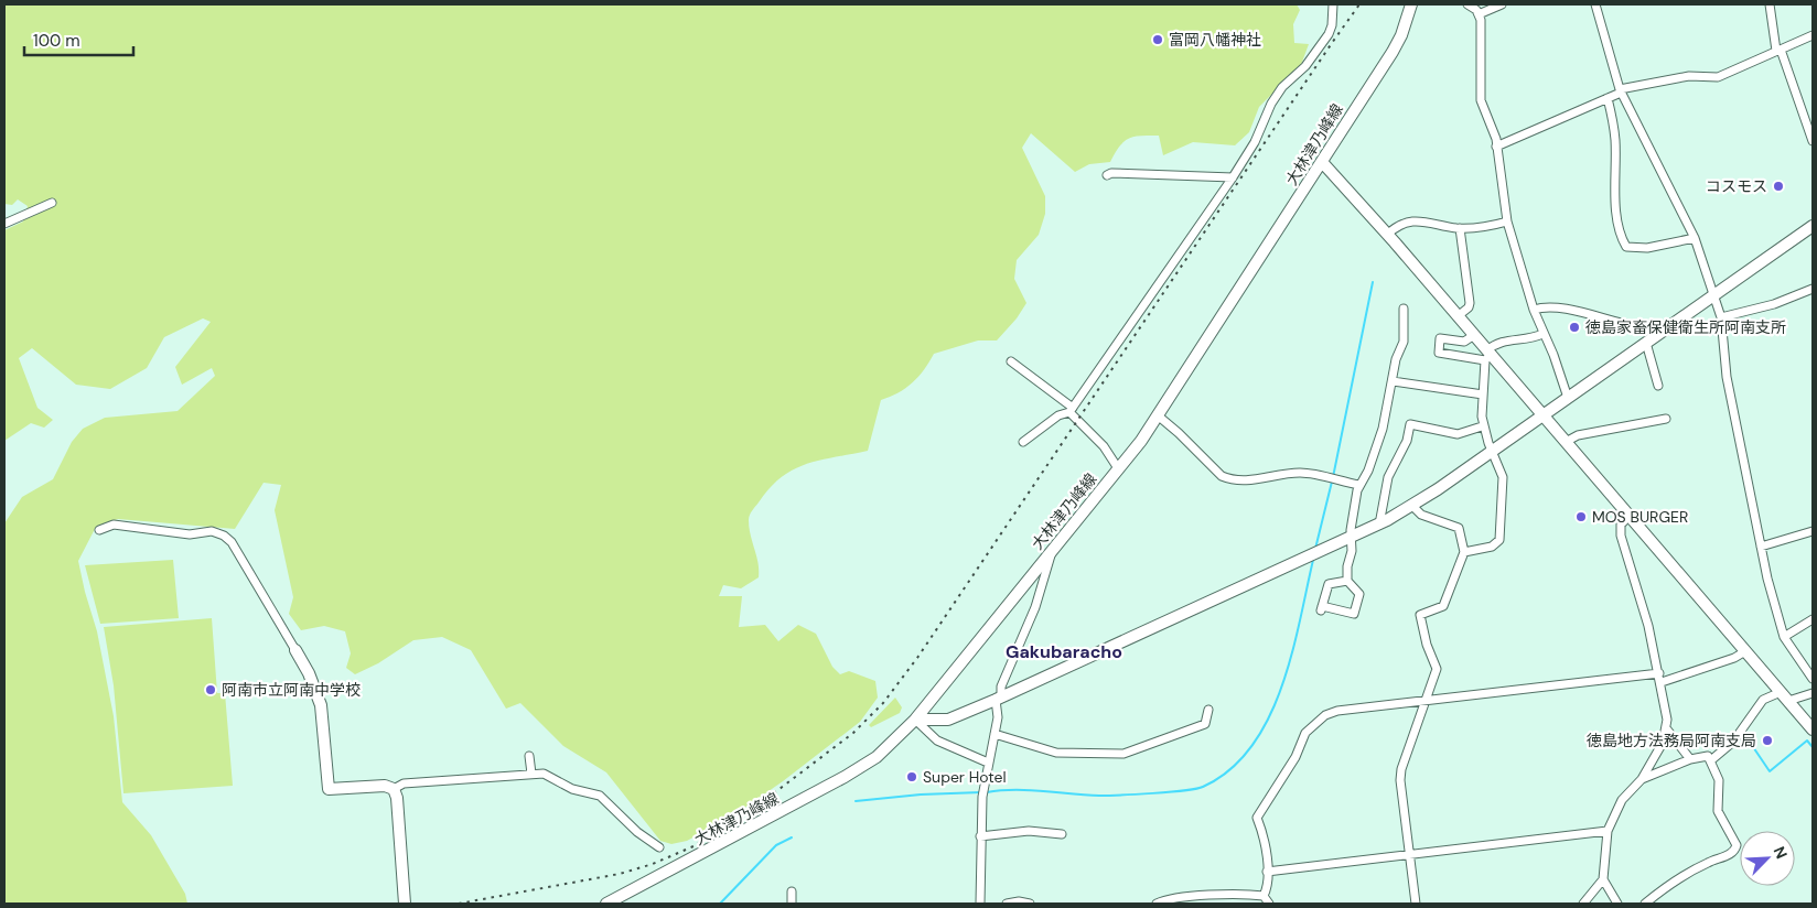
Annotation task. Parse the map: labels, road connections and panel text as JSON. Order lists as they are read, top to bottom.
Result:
{
  "streets": {
    "street": ["大林津乃峰線"]
  },
  "districts": ["Gakubaracho"],
  "places": [
    "富岡八幡神社",
    "コスモス",
    "徳島家畜保健衛生所阿南支所",
    "MOS BURGER",
    "阿南市立阿南中学校",
    "徳島地方法務局阿南支局",
    "Super Hotel"
  ],
  "scale_bar": "100 m",
  "north": "top right"
}
